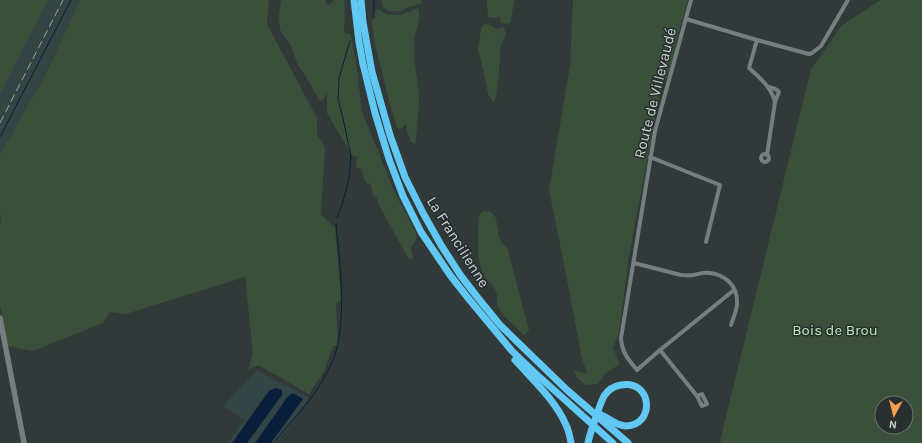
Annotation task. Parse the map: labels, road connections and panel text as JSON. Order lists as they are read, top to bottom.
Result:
{
  "streets": {
    "highway": ["La Francilienne"],
    "street": ["Route de Villevaudé"]
  },
  "parks": ["Bois de Brou"],
  "north": "bottom"
}
